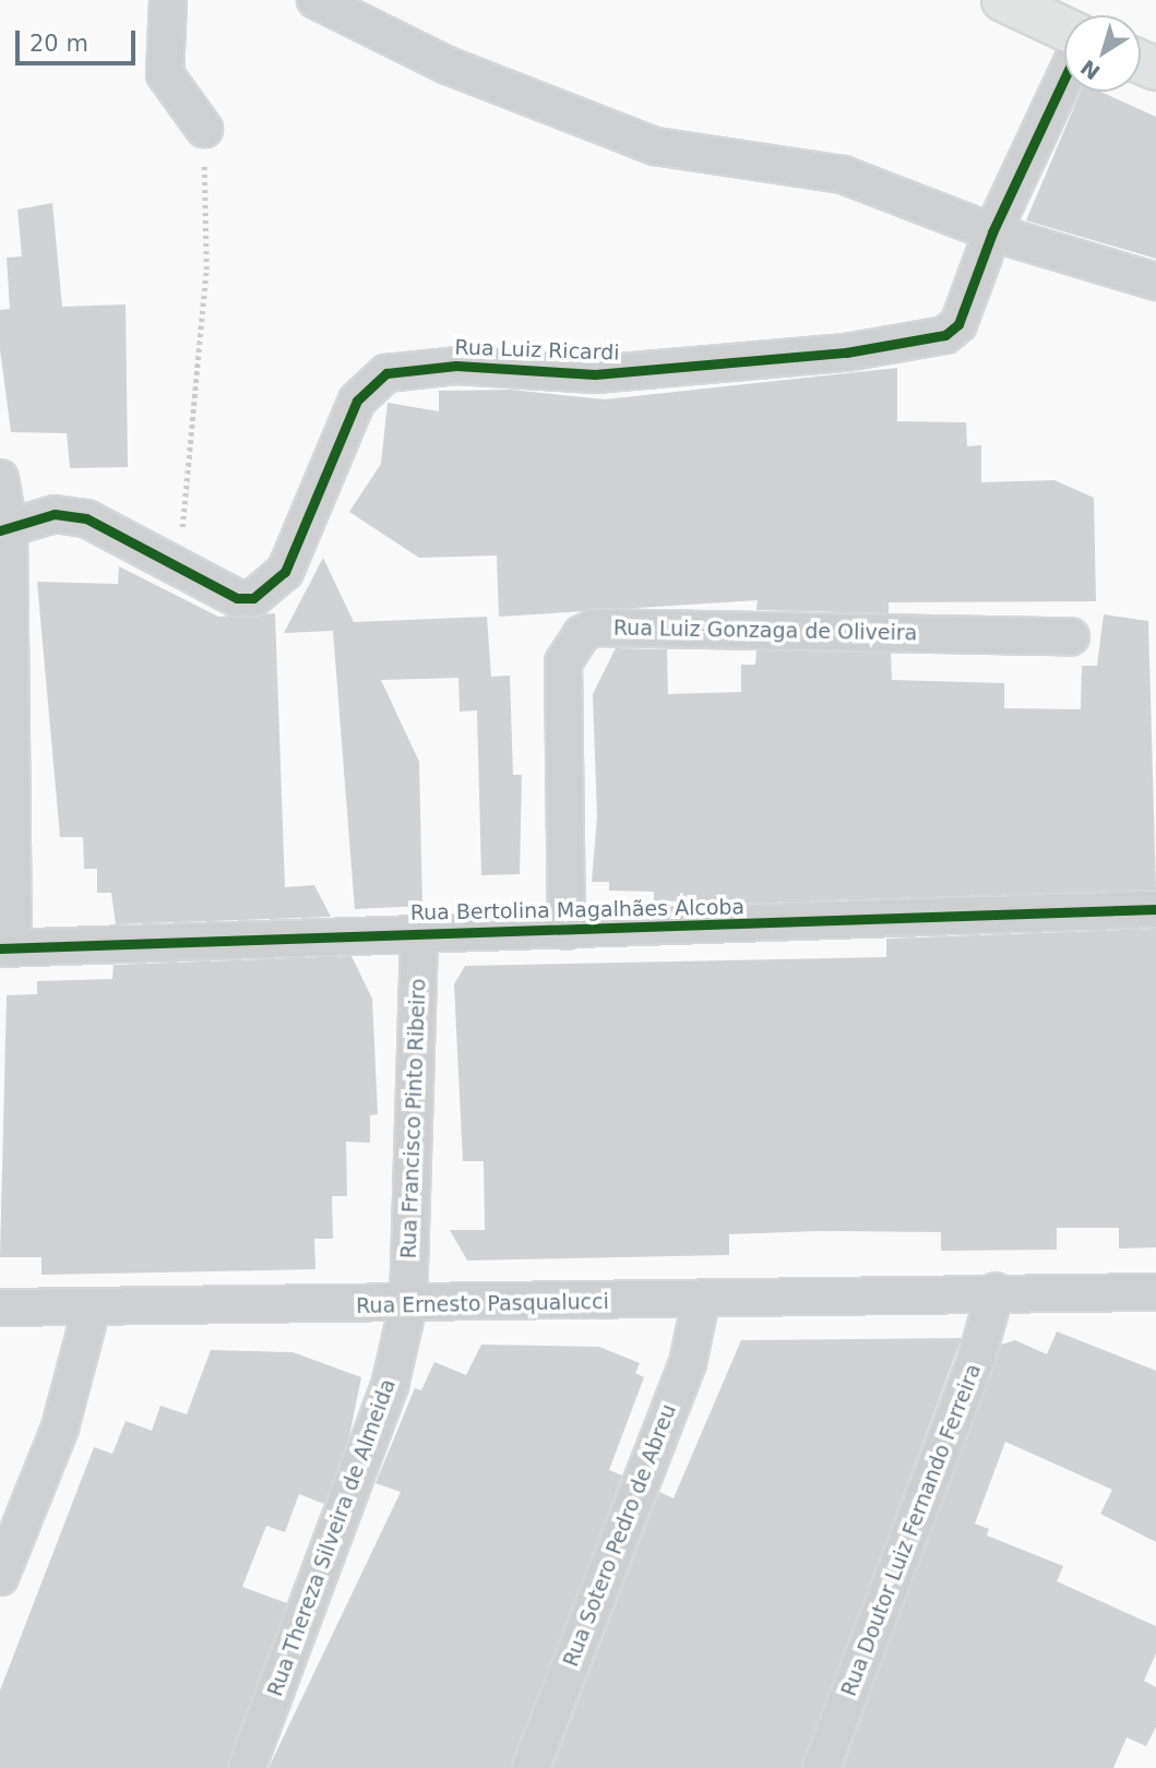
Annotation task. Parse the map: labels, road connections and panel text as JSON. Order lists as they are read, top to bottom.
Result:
{
  "streets": {
    "street": [
      "Rua Luiz Ricardi",
      "Rua Luiz Gonzaga de Oliveira",
      "Rua Bertolina Magalhães Alcoba",
      "Rua Francisco Pinto Ribeiro",
      "Rua Ernesto Pasqualucci",
      "Rua Doutor Luiz Fernando Ferreira",
      "Rua Sotero Pedro de Abreu",
      "Rua Thereza Silveira de Almeida"
    ]
  },
  "crossings": [
    ["Rua Luiz Gonzaga de Oliveira", "Rua Bertolina Magalhães Alcoba"],
    ["Rua Bertolina Magalhães Alcoba", "Rua Francisco Pinto Ribeiro"],
    ["Rua Francisco Pinto Ribeiro", "Rua Ernesto Pasqualucci"],
    ["Rua Francisco Pinto Ribeiro", "Rua Thereza Silveira de Almeida"],
    ["Rua Ernesto Pasqualucci", "Rua Doutor Luiz Fernando Ferreira"],
    ["Rua Ernesto Pasqualucci", "Rua Sotero Pedro de Abreu"],
    ["Rua Ernesto Pasqualucci", "Rua Thereza Silveira de Almeida"]
  ],
  "scale_bar": "20 m",
  "north": "bottom left"
}
